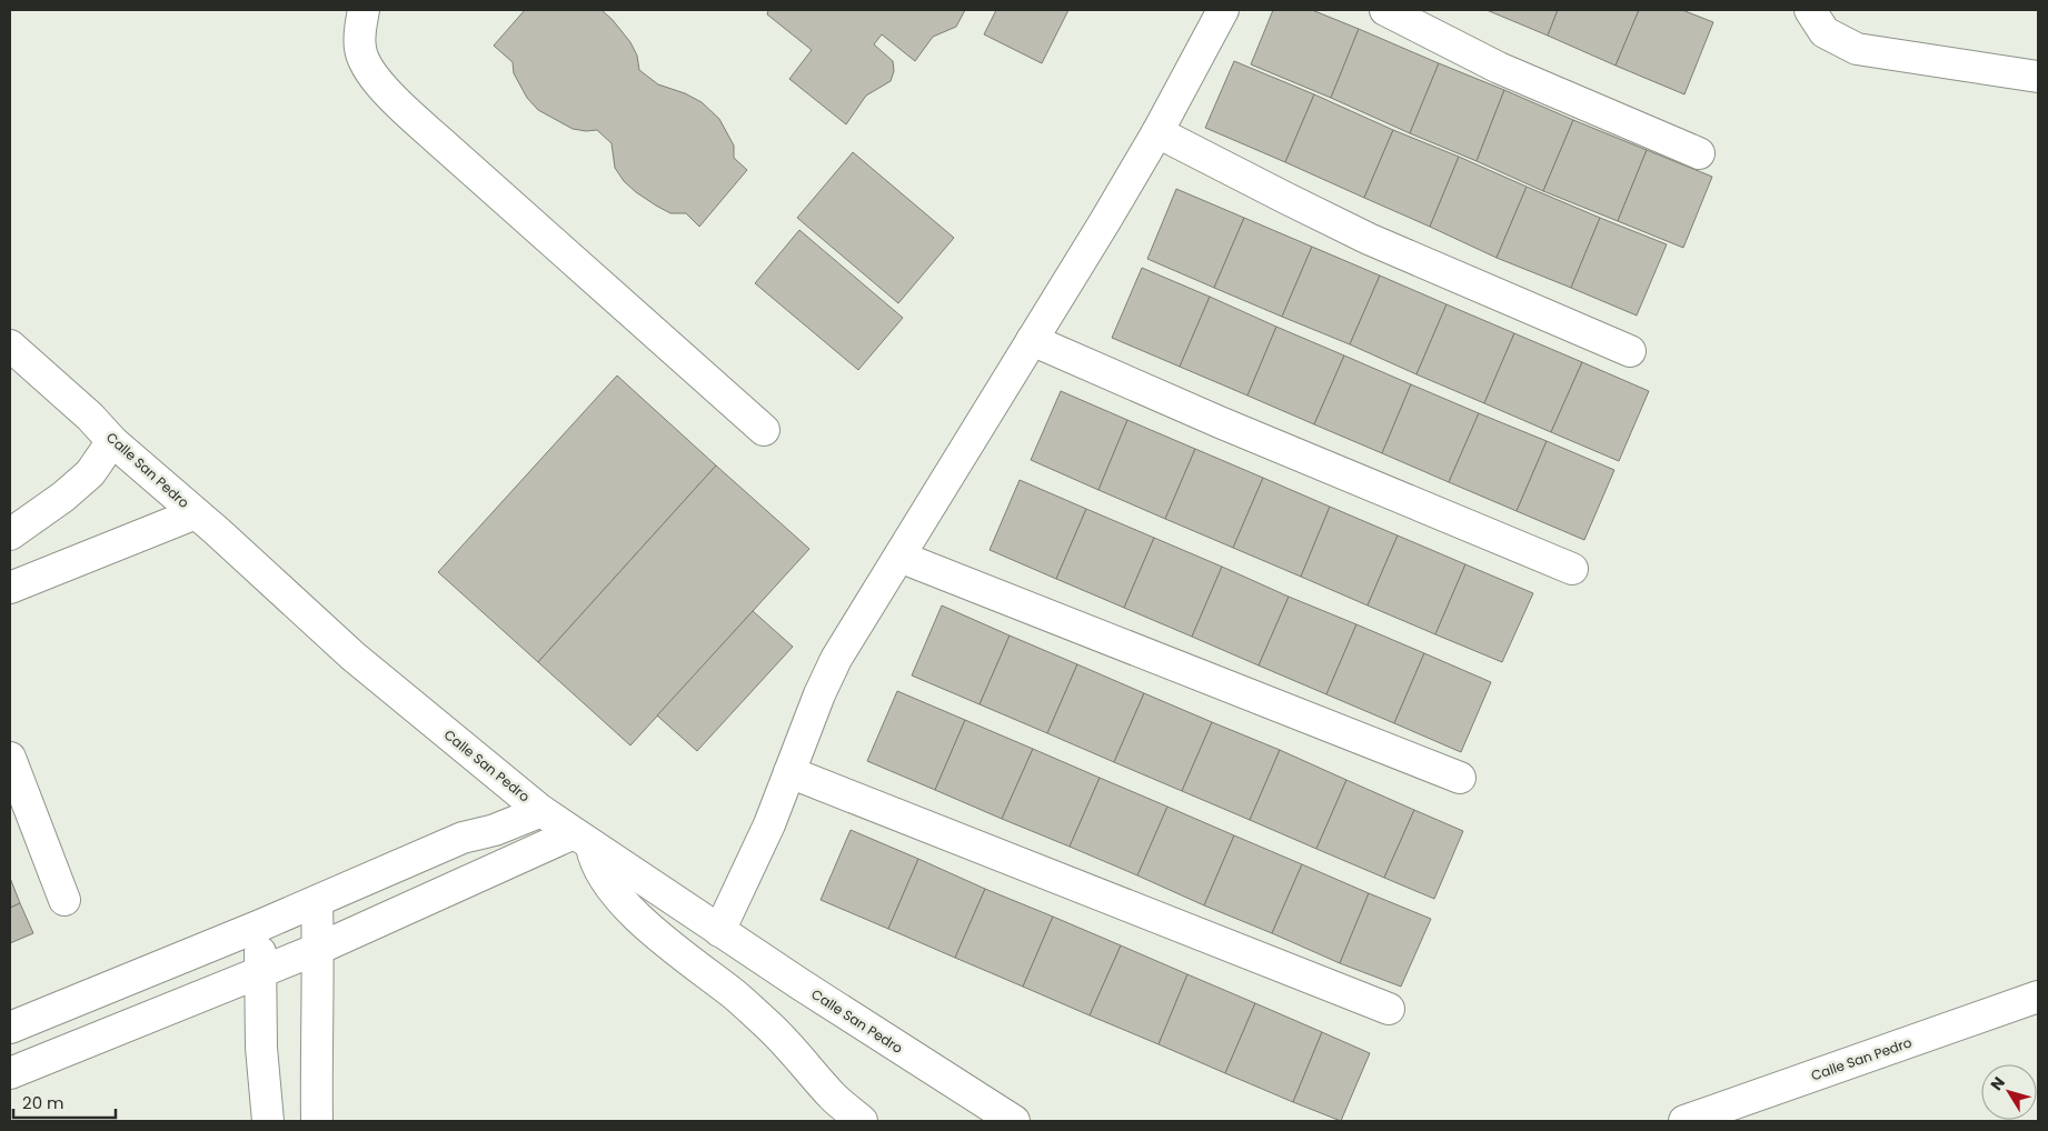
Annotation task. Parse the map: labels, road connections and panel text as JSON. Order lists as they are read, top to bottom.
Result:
{
  "streets": {
    "street": ["Calle San Pedro"]
  },
  "scale_bar": "20 m",
  "north": "top left"
}
